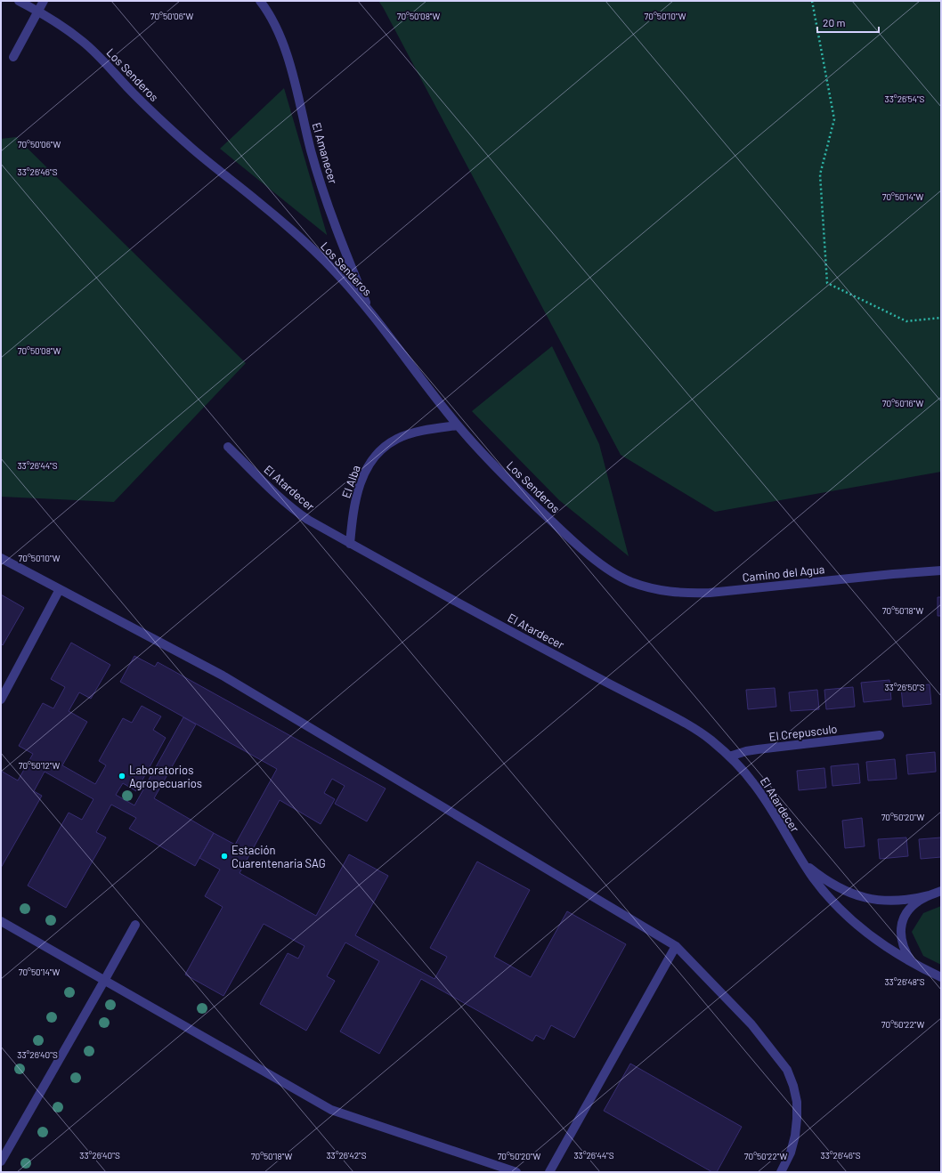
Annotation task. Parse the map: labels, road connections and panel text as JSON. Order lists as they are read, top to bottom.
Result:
{
  "streets": {
    "street": [
      "Los Senderos",
      "El Amanecer",
      "El Alba",
      "El Atardecer",
      "Camino del Agua",
      "El Crepusculo"
    ]
  },
  "crossings": [
    ["Los Senderos", "El Amanecer"],
    ["Los Senderos", "El Alba"],
    ["Los Senderos", "Camino del Agua"],
    ["El Alba", "El Atardecer"],
    ["El Atardecer", "El Crepusculo"]
  ],
  "places": ["Laboratorios Agropecuarios", "Estación Cuarentenaria SAG"],
  "scale_bar": "20 m",
  "coordinates": [
    "70°50'06\"W",
    "70°50'08\"W",
    "70°50'10\"W",
    "33°26'54\"S",
    "33°26'46\"S",
    "70°50'14\"W",
    "70°50'16\"W",
    "33°26'44\"S",
    "70°50'18\"W",
    "33°26'50\"S",
    "70°50'12\"W",
    "70°50'20\"W",
    "33°26'48\"S",
    "70°50'22\"W",
    "33°26'40\"S",
    "33°26'42\"S"
  ]
}
